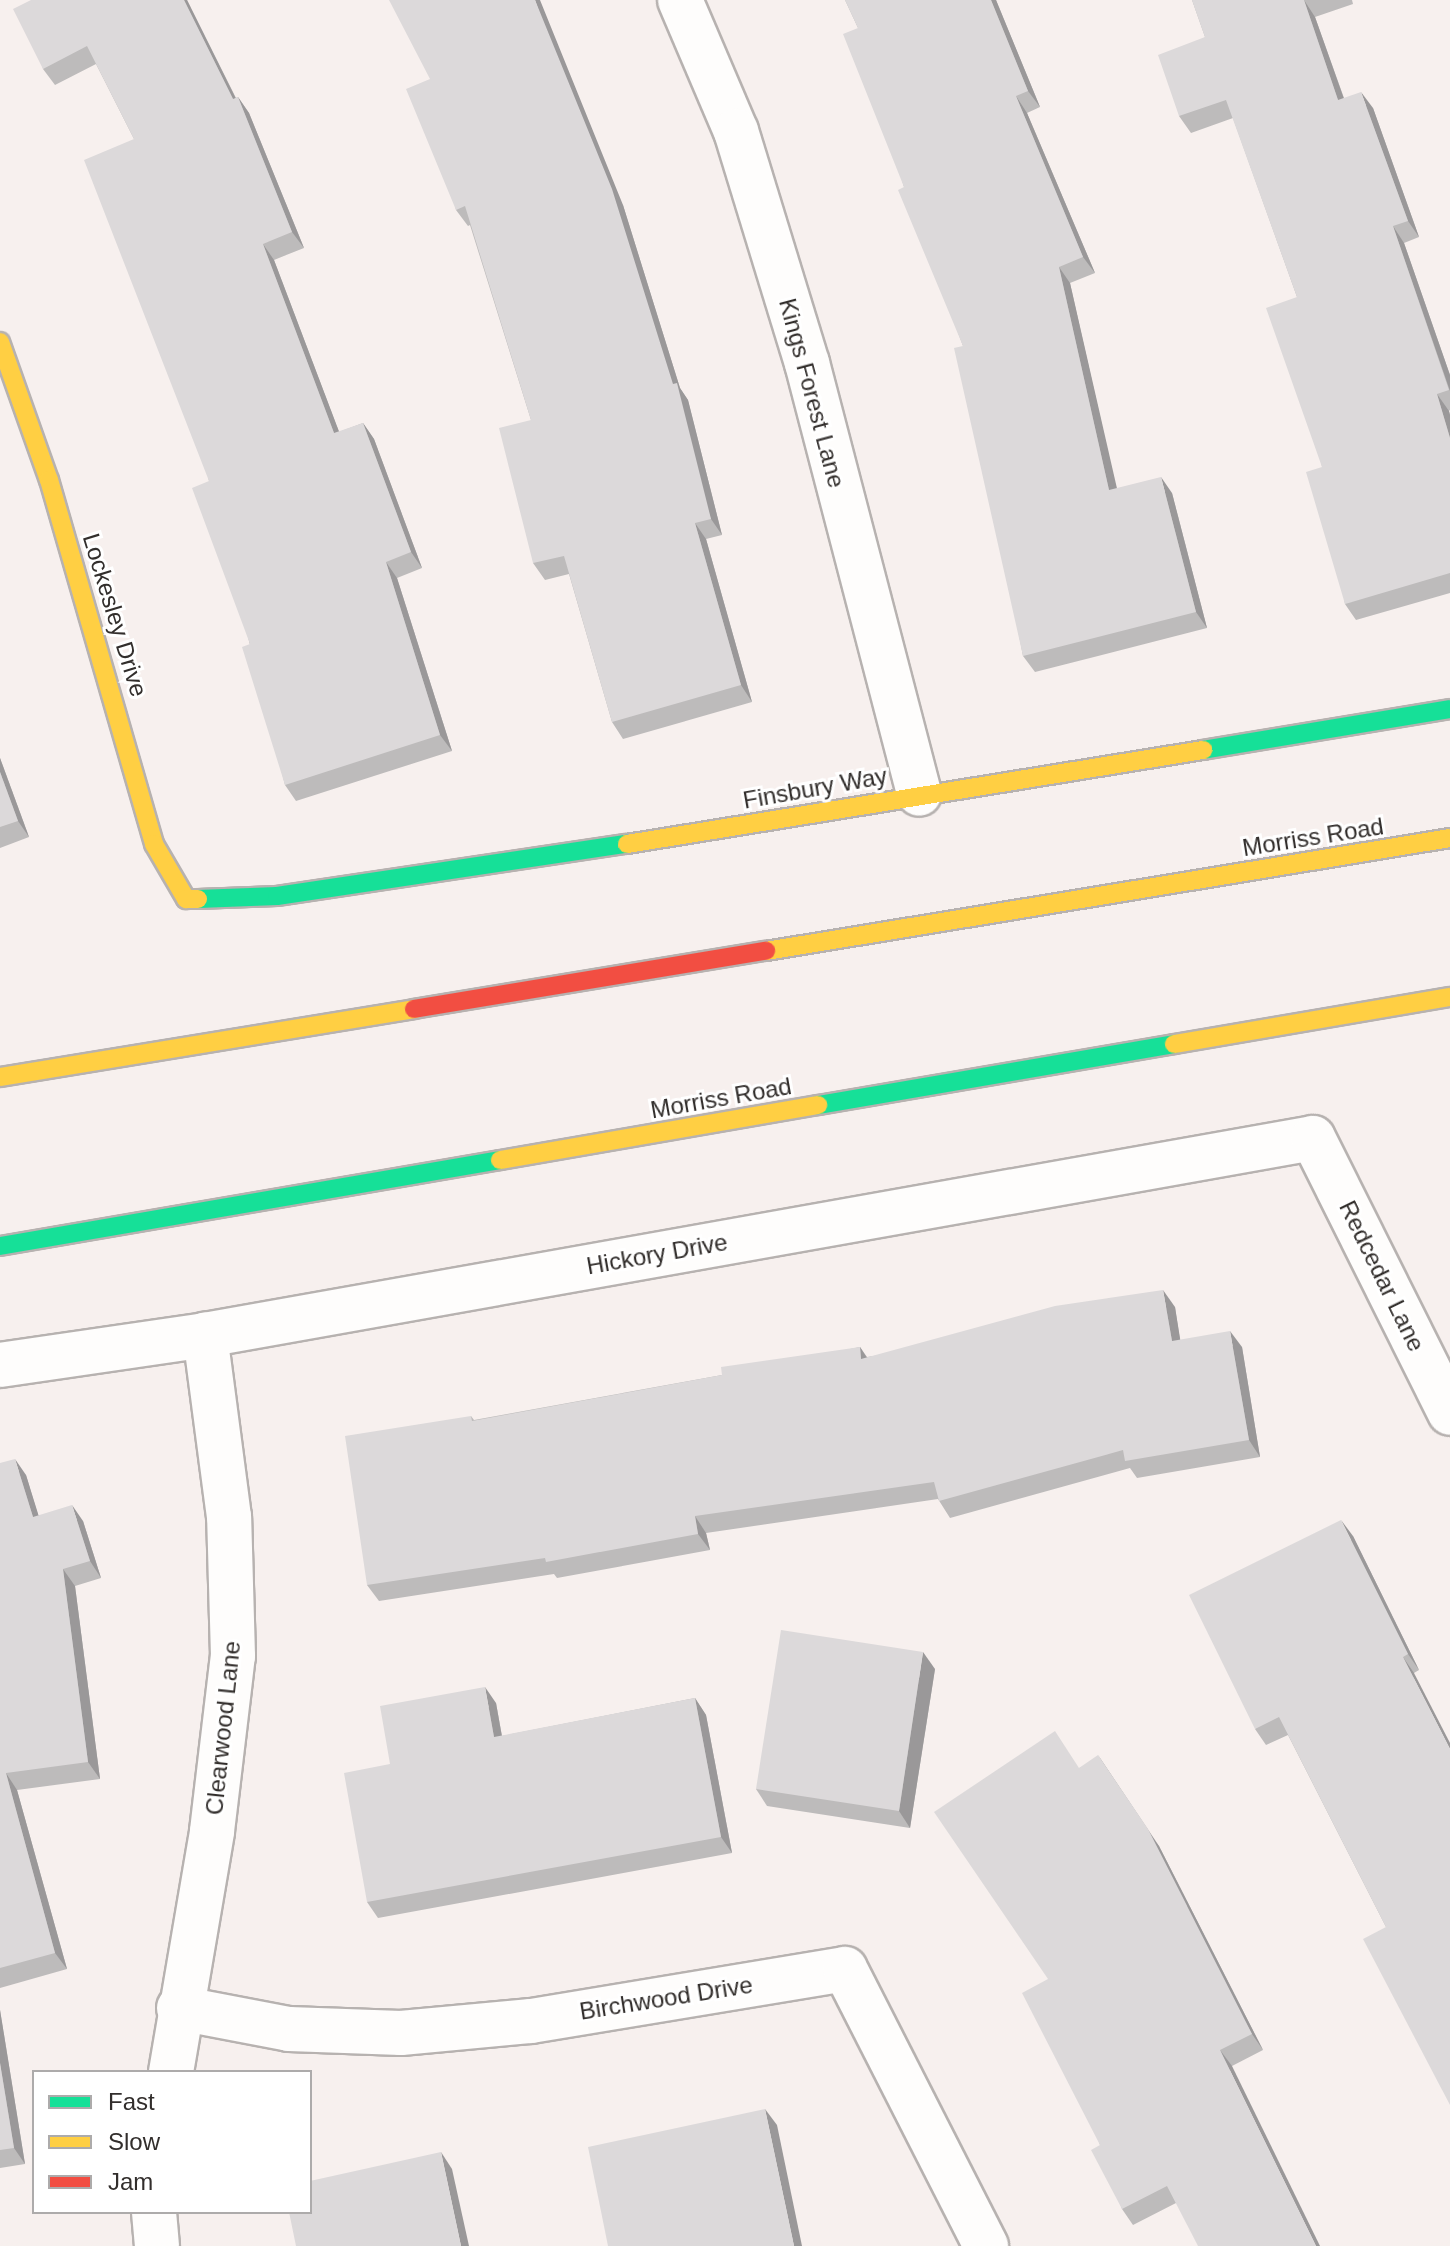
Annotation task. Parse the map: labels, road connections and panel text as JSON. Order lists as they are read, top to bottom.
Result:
{
  "streets": {
    "main road": ["Lockesley Drive", "Finsbury Way", "Morriss Road"],
    "street": [
      "Kings Forest Lane",
      "Hickory Drive",
      "Redcedar Lane",
      "Clearwood Lane",
      "Birchwood Drive"
    ]
  },
  "crossings": [
    ["Kings Forest Lane", "Finsbury Way"],
    ["Lockesley Drive", "Finsbury Way"],
    ["Hickory Drive", "Redcedar Lane"],
    ["Hickory Drive", "Clearwood Lane"],
    ["Clearwood Lane", "Birchwood Drive"]
  ],
  "legend": ["Fast", "Slow", "Jam"]
}
